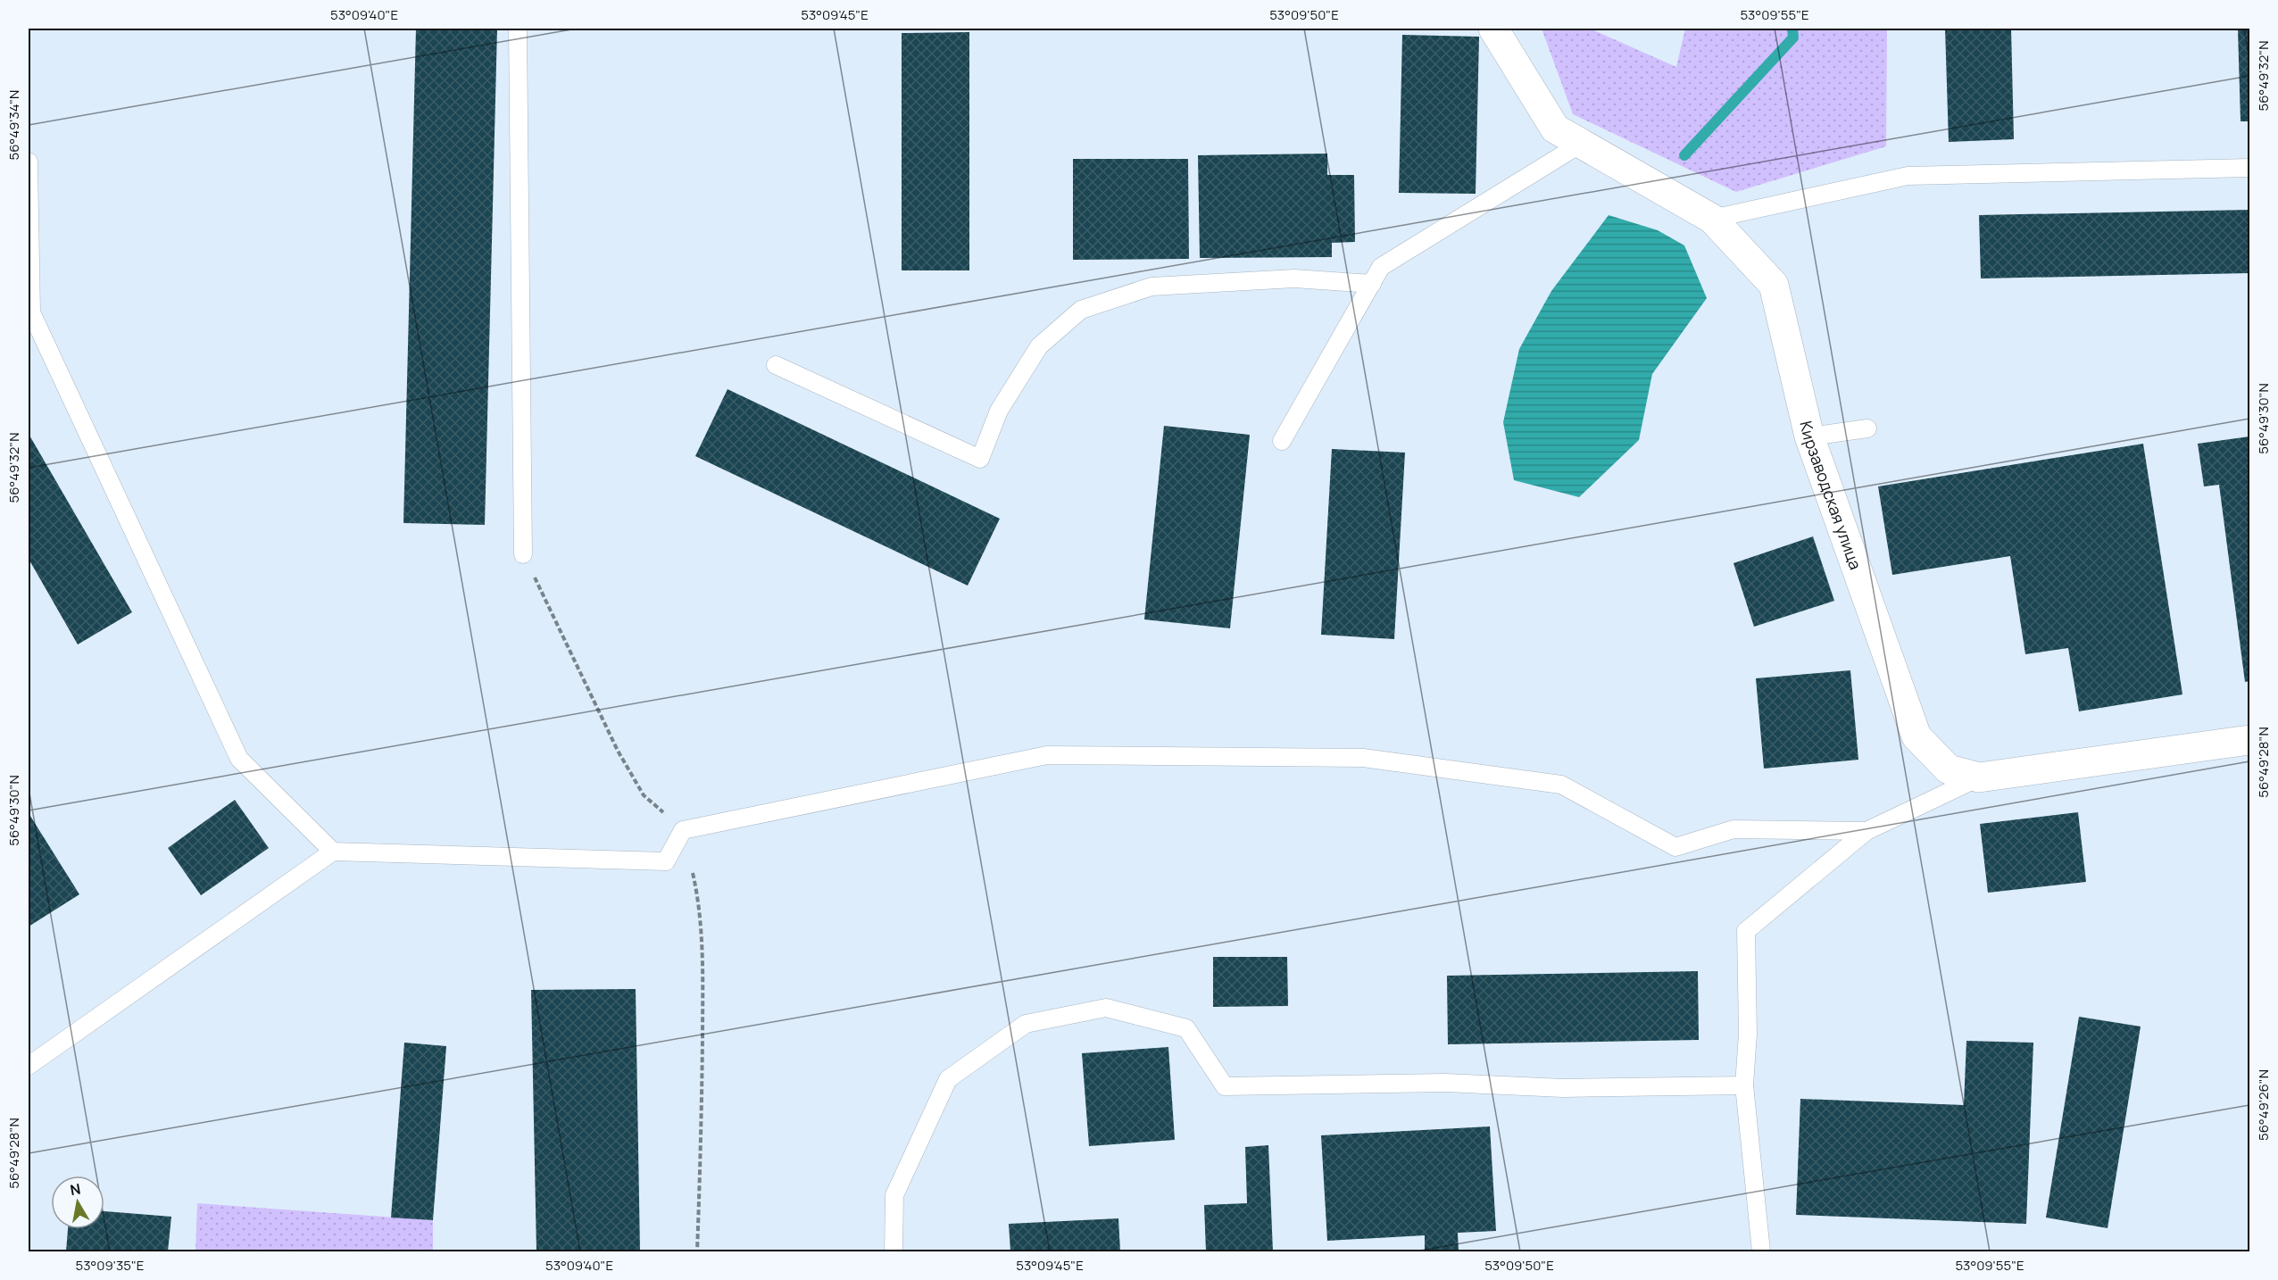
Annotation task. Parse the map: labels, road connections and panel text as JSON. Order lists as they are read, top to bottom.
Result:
{
  "streets": {
    "street": ["Кирзаводская улица"]
  },
  "north": "top",
  "coordinates": [
    "53°09'40\"E",
    "53°09'45\"E",
    "53°09'50\"E",
    "53°09'55\"E",
    "56°49'32\"N",
    "56°49'34\"N",
    "56°49'30\"N",
    "56°49'28\"N",
    "56°49'26\"N",
    "53°09'35\"E"
  ]
}
